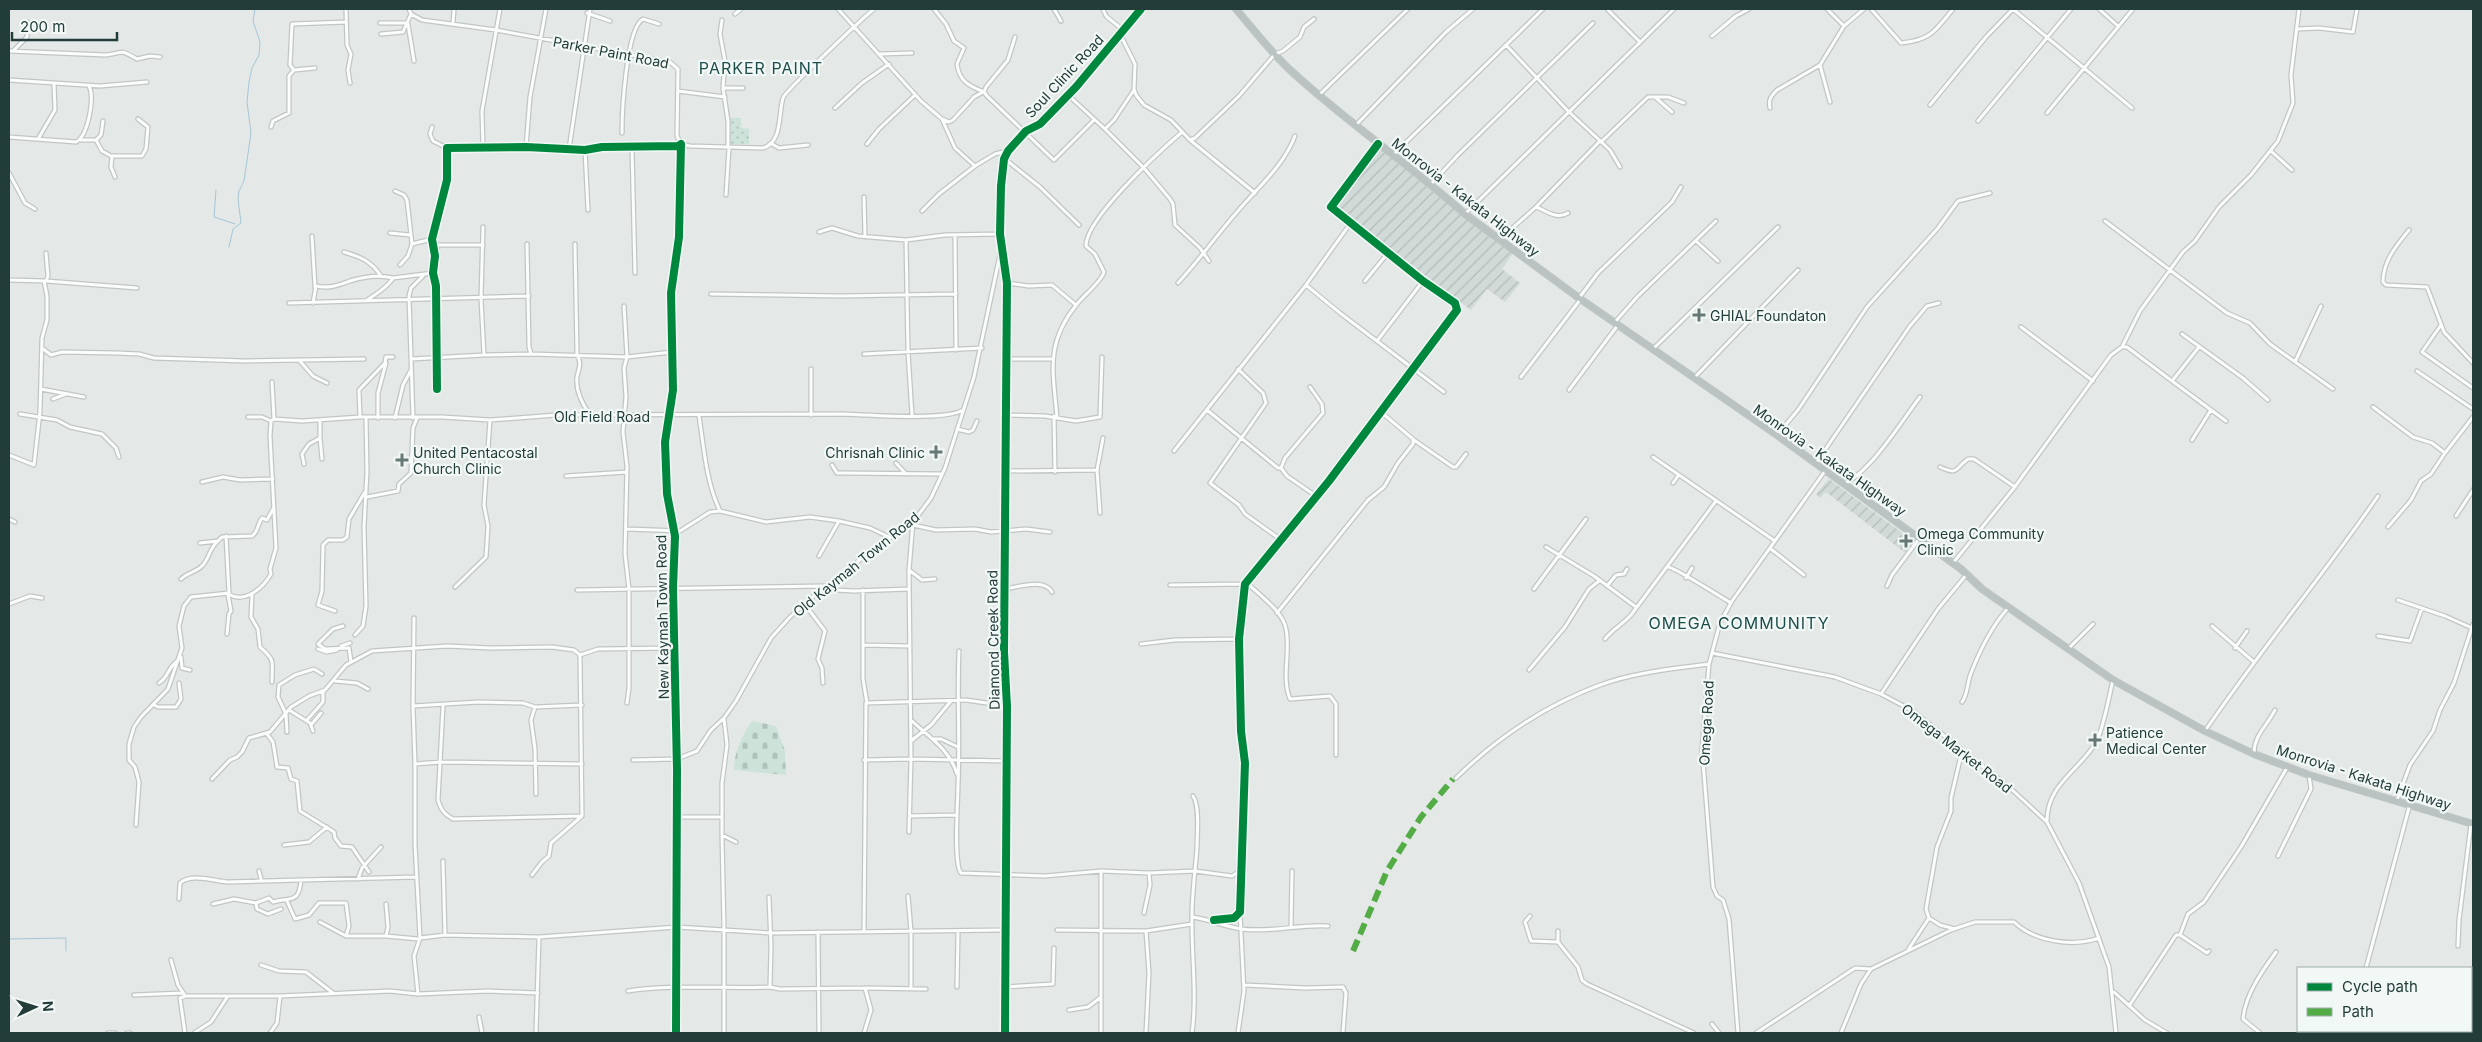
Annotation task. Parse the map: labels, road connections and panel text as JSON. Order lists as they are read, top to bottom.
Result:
{
  "streets": {
    "highway": ["Monrovia - Kakata Highway"],
    "street": [
      "Parker Paint Road",
      "Soul Clinic Road",
      "Old Field Road",
      "Old Kaymah Town Road",
      "New Kaymah Town Road",
      "Diamond Creek Road",
      "Omega Road",
      "Omega Market Road"
    ]
  },
  "crossings": [
    ["Parker Paint Road", "New Kaymah Town Road"],
    ["Soul Clinic Road", "Old Kaymah Town Road"],
    ["Soul Clinic Road", "Diamond Creek Road"],
    ["Monrovia - Kakata Highway", "Omega Road"],
    ["Old Field Road", "Old Kaymah Town Road"],
    ["Old Field Road", "New Kaymah Town Road"],
    ["Old Kaymah Town Road", "New Kaymah Town Road"],
    ["Old Kaymah Town Road", "Diamond Creek Road"],
    ["Omega Road", "Omega Market Road"]
  ],
  "districts": ["PARKER PAINT", "OMEGA COMMUNITY"],
  "places": {
    "health": [
      "GHIAL Foundaton",
      "Chrisnah Clinic",
      "United Pentacostal Church Clinic",
      "Omega Community Clinic",
      "Patience Medical Center"
    ]
  },
  "legend": ["Cycle path", "Path"],
  "scale_bar": "200 m",
  "north": "right"
}
